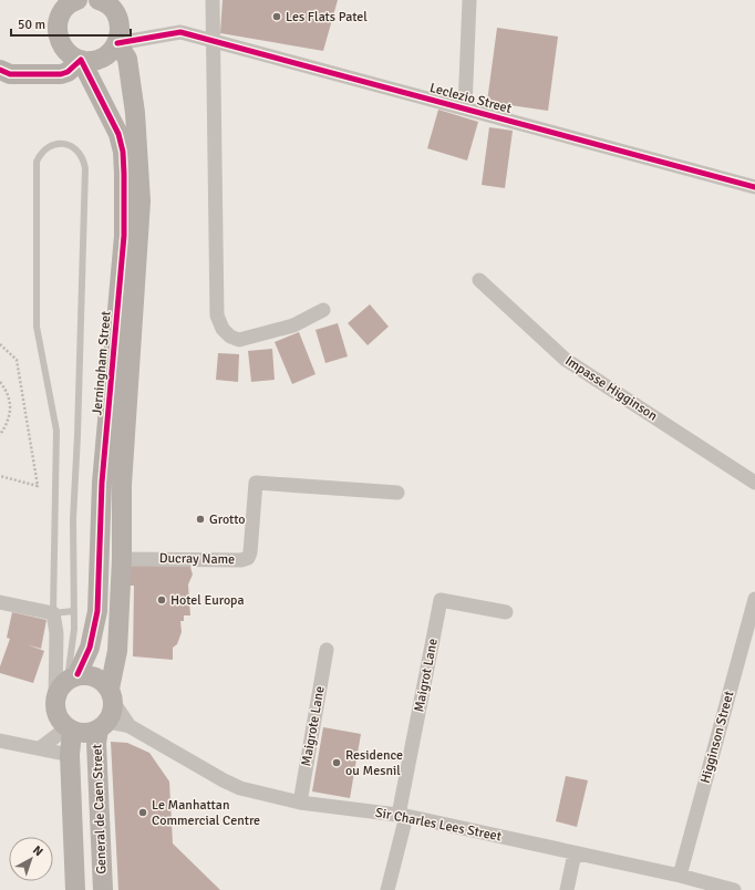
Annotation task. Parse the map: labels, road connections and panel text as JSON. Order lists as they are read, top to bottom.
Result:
{
  "streets": {
    "street": [
      "Leclezio Street",
      "Jerningham Street",
      "Impasse Higginson",
      "Ducray Name",
      "Maigrot Lane",
      "Maigrote Lane",
      "Higginson Street",
      "General de Caen Street",
      "Sir Charles Lees Street"
    ]
  },
  "crossings": [
    ["Leclezio Street", "Jerningham Street"],
    ["Jerningham Street", "Ducray Name"],
    ["Jerningham Street", "General de Caen Street"],
    ["Jerningham Street", "Sir Charles Lees Street"],
    ["Maigrot Lane", "Sir Charles Lees Street"],
    ["Maigrote Lane", "Sir Charles Lees Street"],
    ["Higginson Street", "Sir Charles Lees Street"],
    ["General de Caen Street", "Sir Charles Lees Street"]
  ],
  "places": [
    "Les Flats Patel",
    "Grotto",
    "Hotel Europa",
    "Residence ou Mesnil",
    "Le Manhattan Commercial Centre"
  ],
  "scale_bar": "50 m",
  "north": "top right"
}
